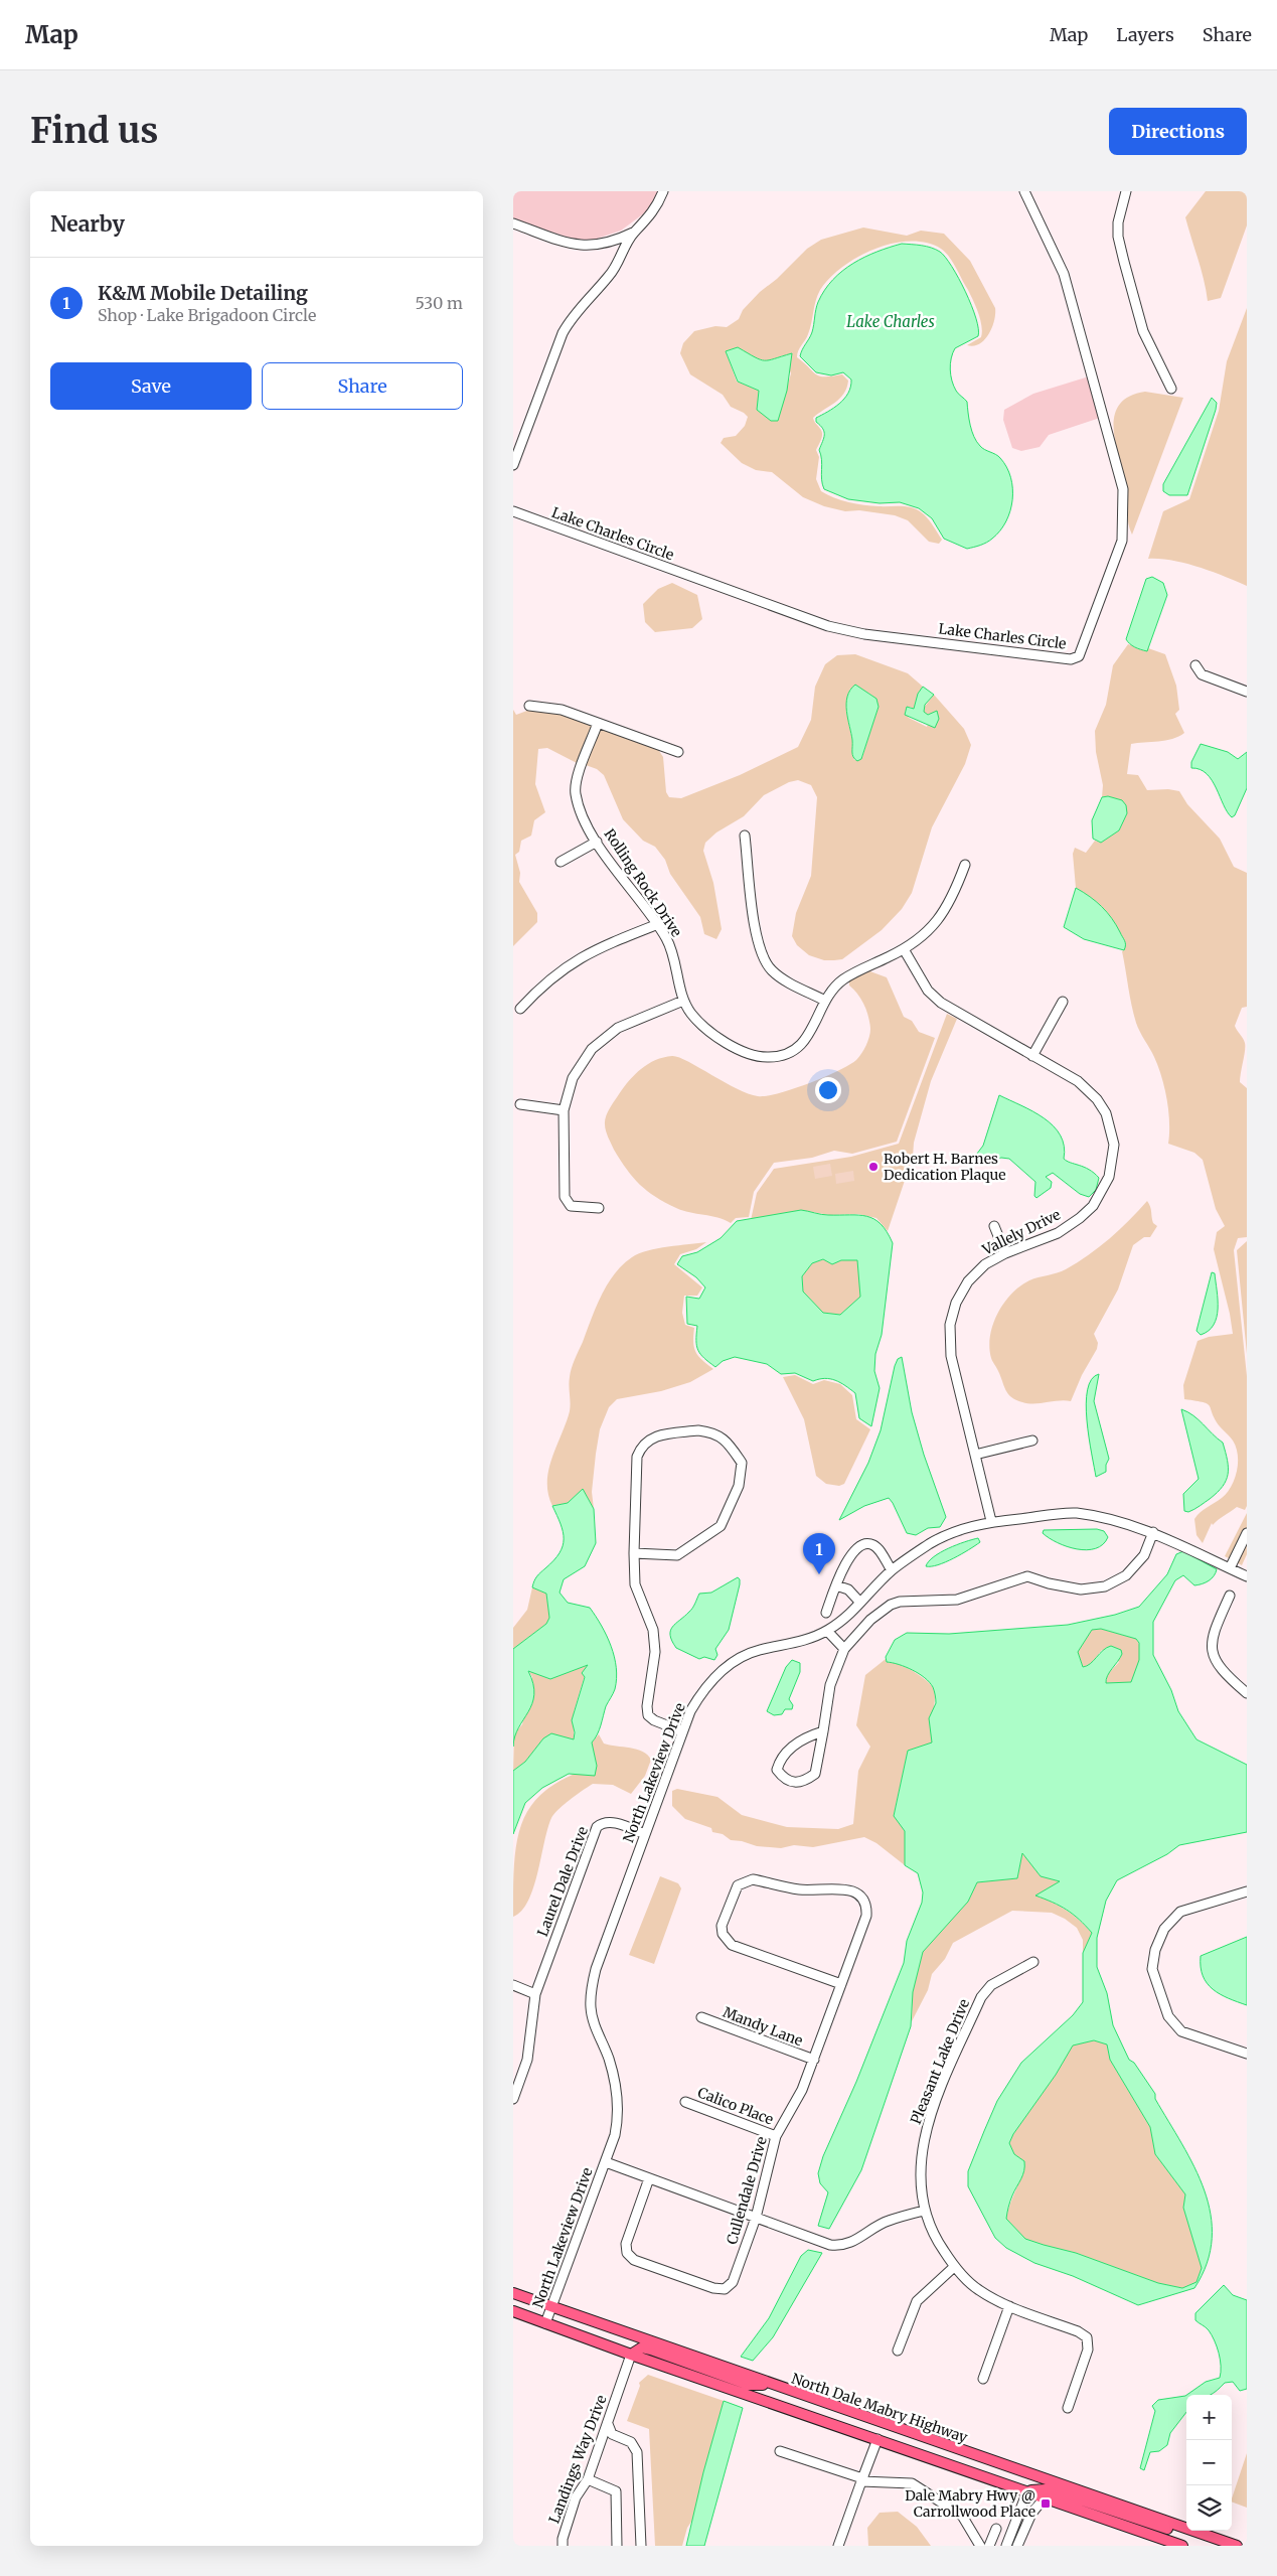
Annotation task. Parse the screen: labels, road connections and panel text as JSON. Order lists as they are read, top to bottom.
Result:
{
  "streets": {
    "main road": ["North Dale Mabry Highway"],
    "street": [
      "Lake Charles Circle",
      "Rolling Rock Drive",
      "Vallely Drive",
      "North Lakeview Drive",
      "Laurel Dale Drive",
      "Mandy Lane",
      "Pleasant Lake Drive",
      "Calico Place",
      "Cullendale Drive",
      "Landings Way Drive"
    ]
  },
  "crossings": [
    ["Rolling Rock Drive", "Vallely Drive"],
    ["Vallely Drive", "North Lakeview Drive"],
    ["North Lakeview Drive", "Laurel Dale Drive"],
    ["North Lakeview Drive", "Pleasant Lake Drive"],
    ["North Lakeview Drive", "Cullendale Drive"],
    ["North Lakeview Drive", "North Dale Mabry Highway"],
    ["Mandy Lane", "Cullendale Drive"],
    ["Calico Place", "Cullendale Drive"]
  ],
  "water": ["Lake Charles"],
  "places": {
    "other": ["Robert H. Barnes Dedication Plaque"],
    "transit": ["Dale Mabry Hwy @ Carrollwood Place"]
  },
  "page": {
    "header": "Map",
    "nav": ["Map", "Layers", "Share"],
    "buttons": [
      "Directions",
      ["Save", "Share"]
    ],
    "title": "Find us",
    "heading": "Nearby",
    "list": [
      {
        "mark": "1",
        "name": "K&M Mobile Detailing",
        "note": "Shop · Lake Brigadoon Circle",
        "value": "530 m"
      }
    ],
    "pins": "1",
    "map_buttons": ["+", "−"]
  }
}
